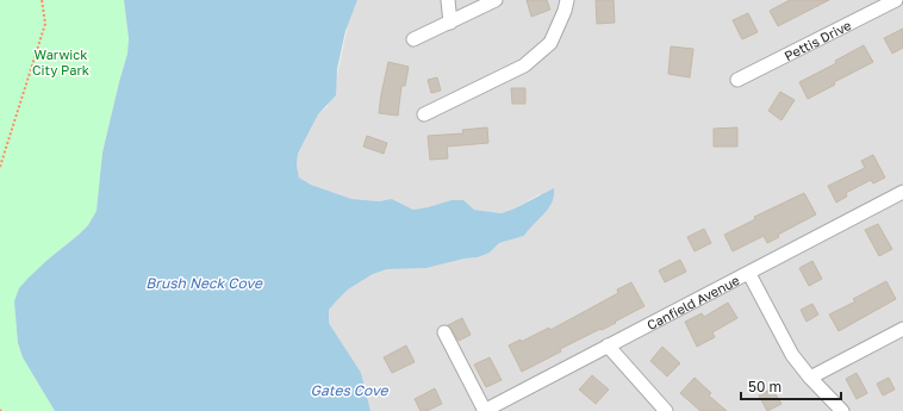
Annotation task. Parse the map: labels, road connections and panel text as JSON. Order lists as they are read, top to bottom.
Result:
{
  "streets": {
    "street": ["Pettis Drive", "Canfield Avenue"]
  },
  "water": ["Brush Neck Cove", "Gates Cove"],
  "parks": ["Warwick City Park"],
  "scale_bar": "50 m"
}
